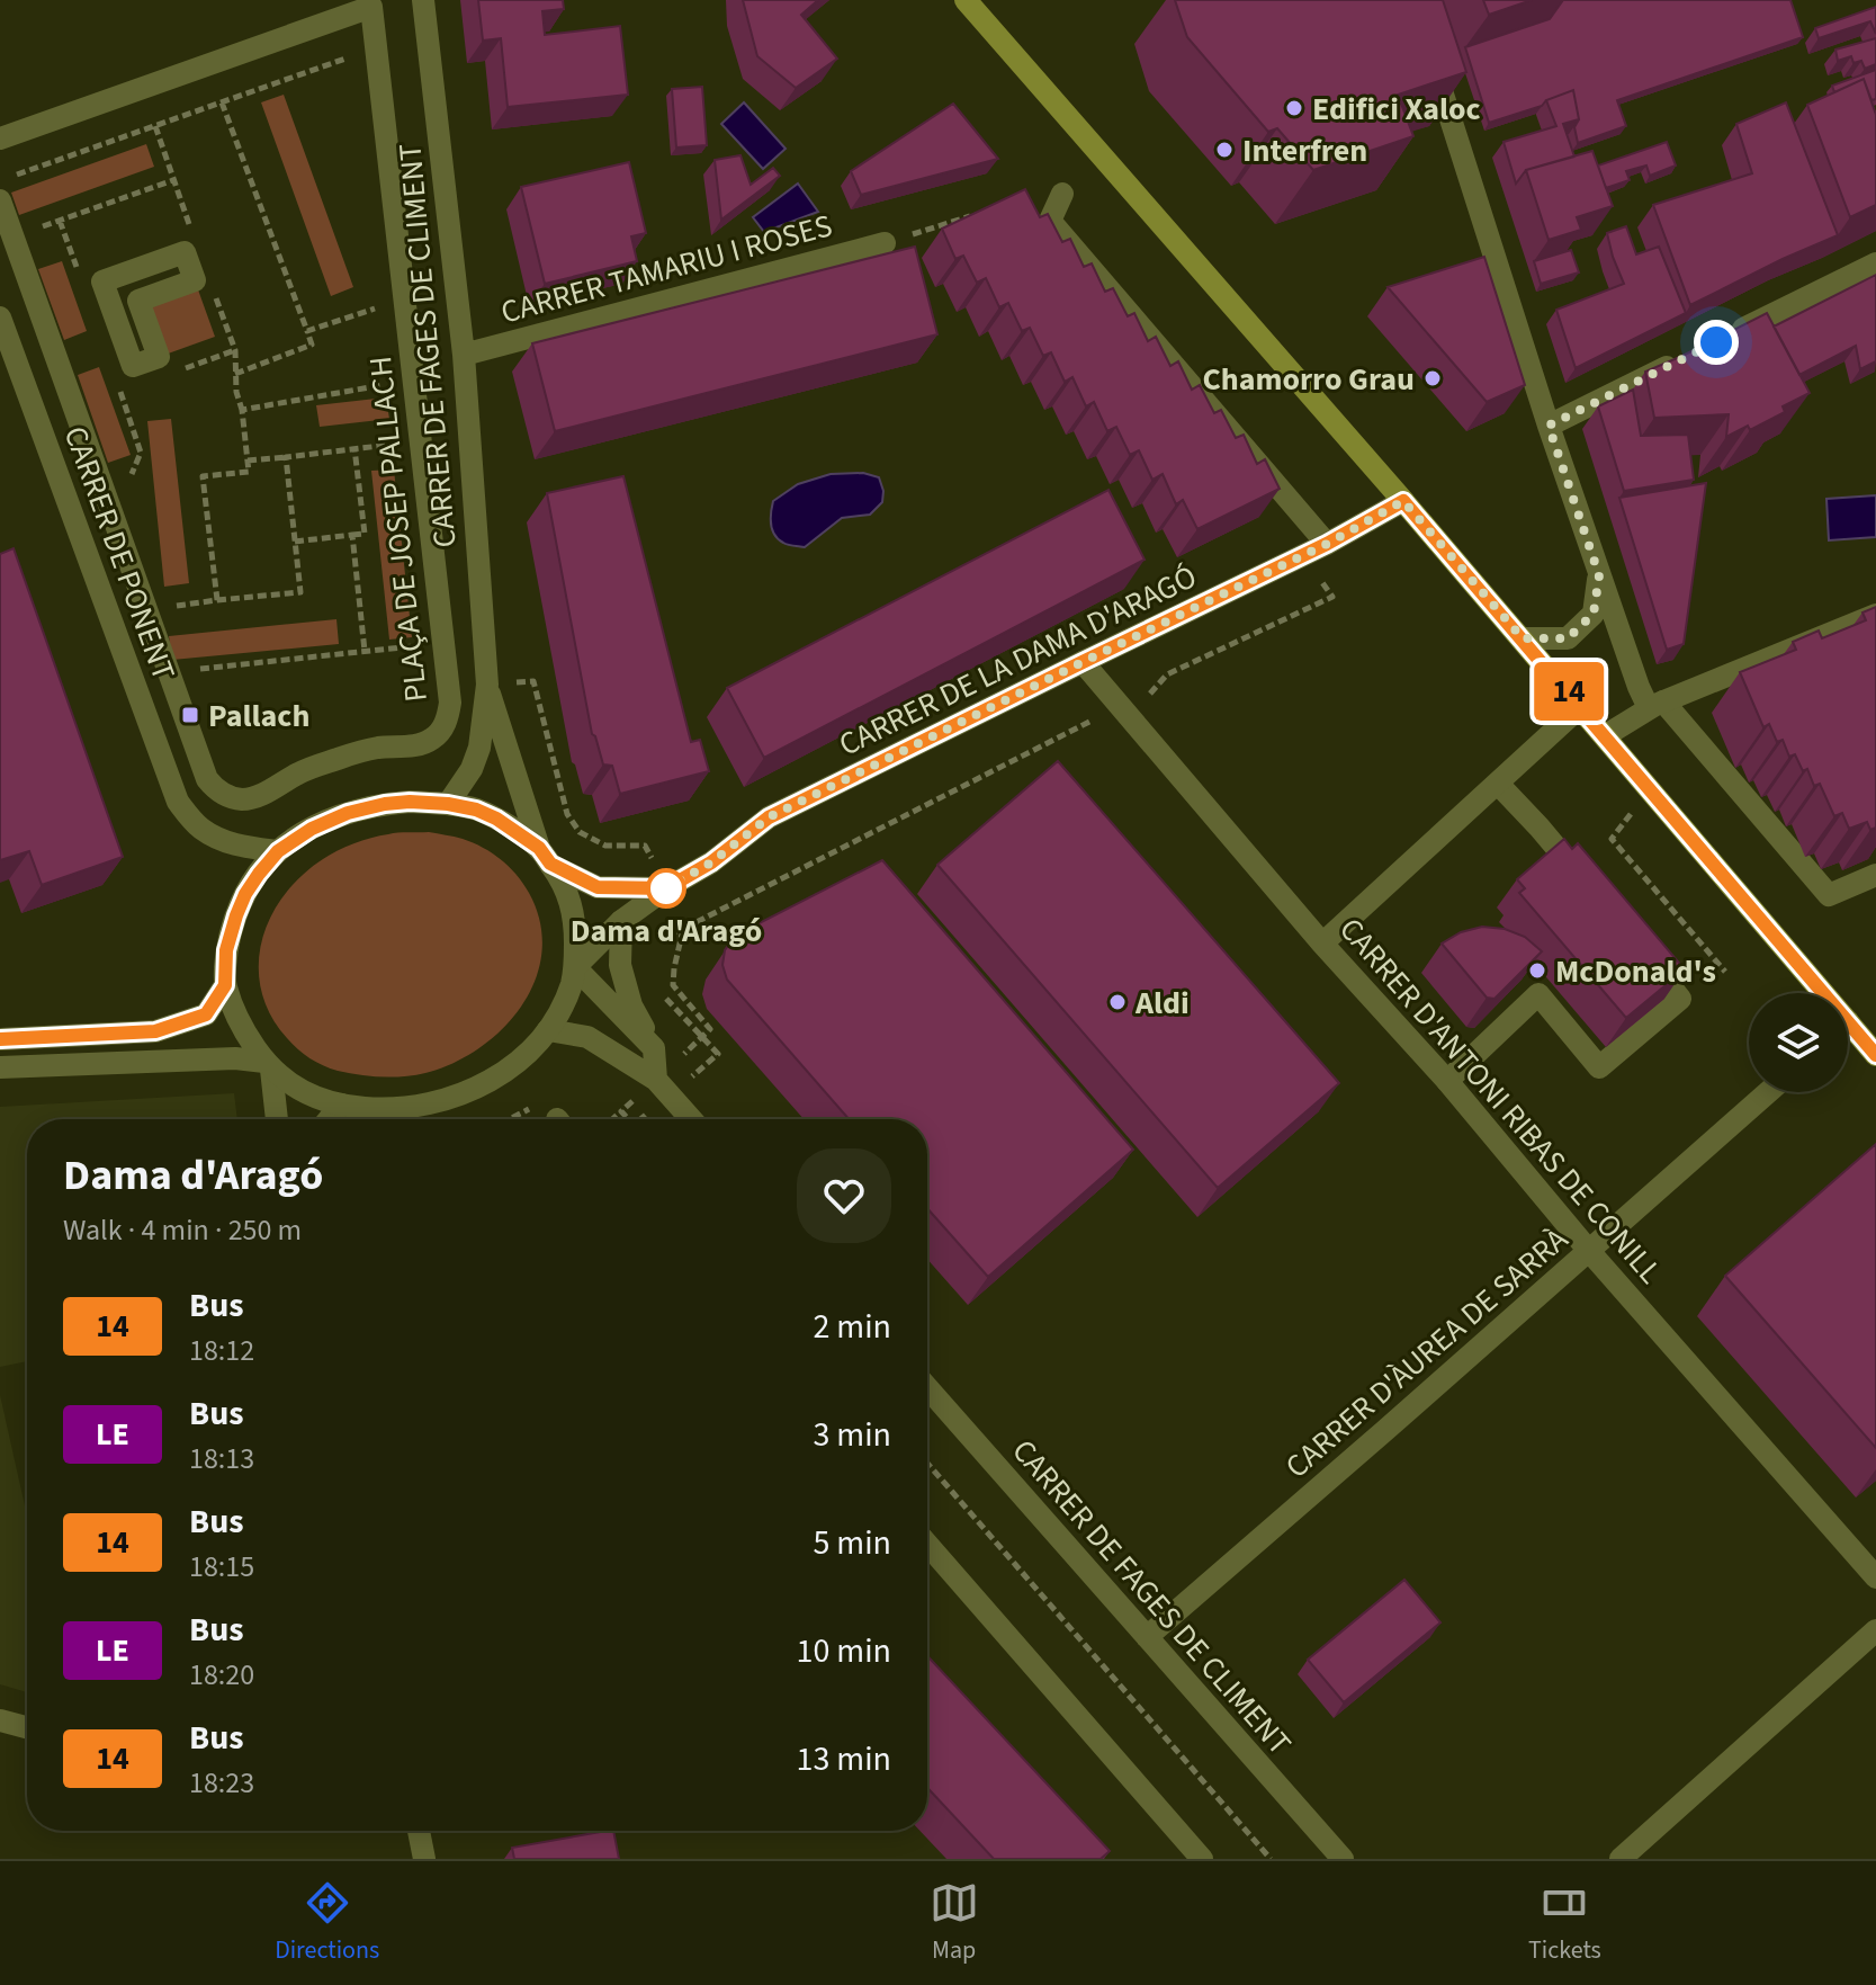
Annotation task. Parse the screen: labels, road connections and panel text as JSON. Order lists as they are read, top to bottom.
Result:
{
  "streets": {
    "street": [
      "CARRER TAMARIU I ROSES",
      "CARRER DE FAGES DE CLIMENT",
      "PLAÇA DE JOSEP PALLACH",
      "CARRER DE PONENT",
      "CARRER DE LA DAMA D'ARAGÓ",
      "CARRER D'ANTONI RIBAS DE CONILL",
      "CARRER D'ÀUREA DE SARRÀ"
    ]
  },
  "crossings": [
    ["CARRER TAMARIU I ROSES", "CARRER DE FAGES DE CLIMENT"],
    ["CARRER DE FAGES DE CLIMENT", "CARRER DE LA DAMA D'ARAGÓ"],
    ["CARRER DE FAGES DE CLIMENT", "CARRER D'ÀUREA DE SARRÀ"],
    ["CARRER DE LA DAMA D'ARAGÓ", "CARRER D'ANTONI RIBAS DE CONILL"],
    ["CARRER D'ANTONI RIBAS DE CONILL", "CARRER D'ÀUREA DE SARRÀ"]
  ],
  "places": {
    "other": [
      "Edifici Xaloc",
      "Interfren",
      "Chamorro Grau",
      "Dama d'Aragó",
      "McDonald's",
      "Aldi"
    ],
    "transit": ["Pallach"]
  },
  "lines": ["bus line 14"],
  "page": {
    "on_map": "14",
    "heading": ["Dama d'Aragó", "Walk · 4 min · 250 m"],
    "list": [
      {
        "mark": "14",
        "name": "Bus",
        "note": "18:12",
        "value": "2 min"
      },
      {
        "mark": "LE",
        "name": "Bus",
        "note": "18:13",
        "value": "3 min"
      },
      {
        "mark": "14",
        "name": "Bus",
        "note": "18:15",
        "value": "5 min"
      },
      {
        "mark": "LE",
        "name": "Bus",
        "note": "18:20",
        "value": "10 min"
      },
      {
        "mark": "14",
        "name": "Bus",
        "note": "18:23",
        "value": "13 min"
      }
    ],
    "tabs": ["Directions", "Map", "Tickets"]
  }
}
